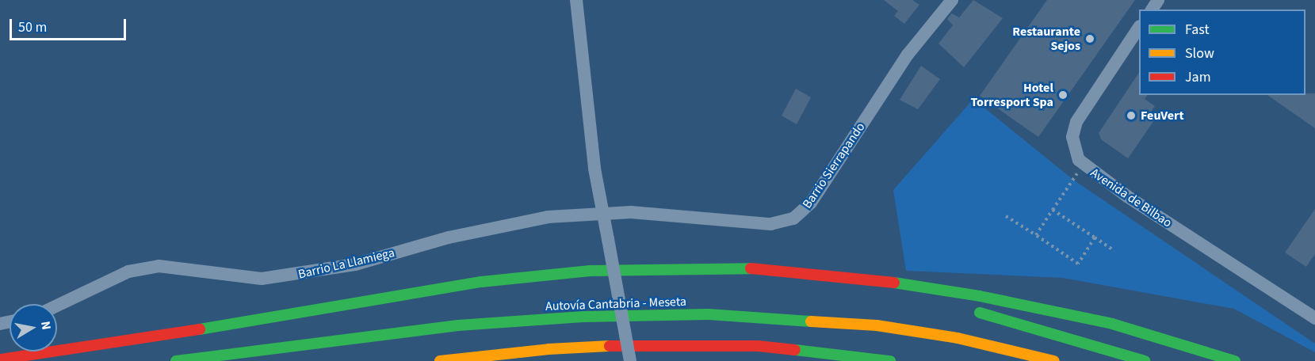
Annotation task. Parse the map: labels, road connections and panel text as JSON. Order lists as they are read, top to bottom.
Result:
{
  "streets": {
    "highway": ["Autovía Cantabria - Meseta"],
    "street": ["Barrio Sierrapando", "Avenida de Bilbao", "Barrio La Llamiega"]
  },
  "crossings": [
    ["Barrio Sierrapando", "Barrio La Llamiega"]
  ],
  "places": ["Restaurante Sejos", "Hotel Torresport Spa", "FeuVert"],
  "legend": ["Fast", "Slow", "Jam"],
  "scale_bar": "50 m",
  "north": "right"
}
